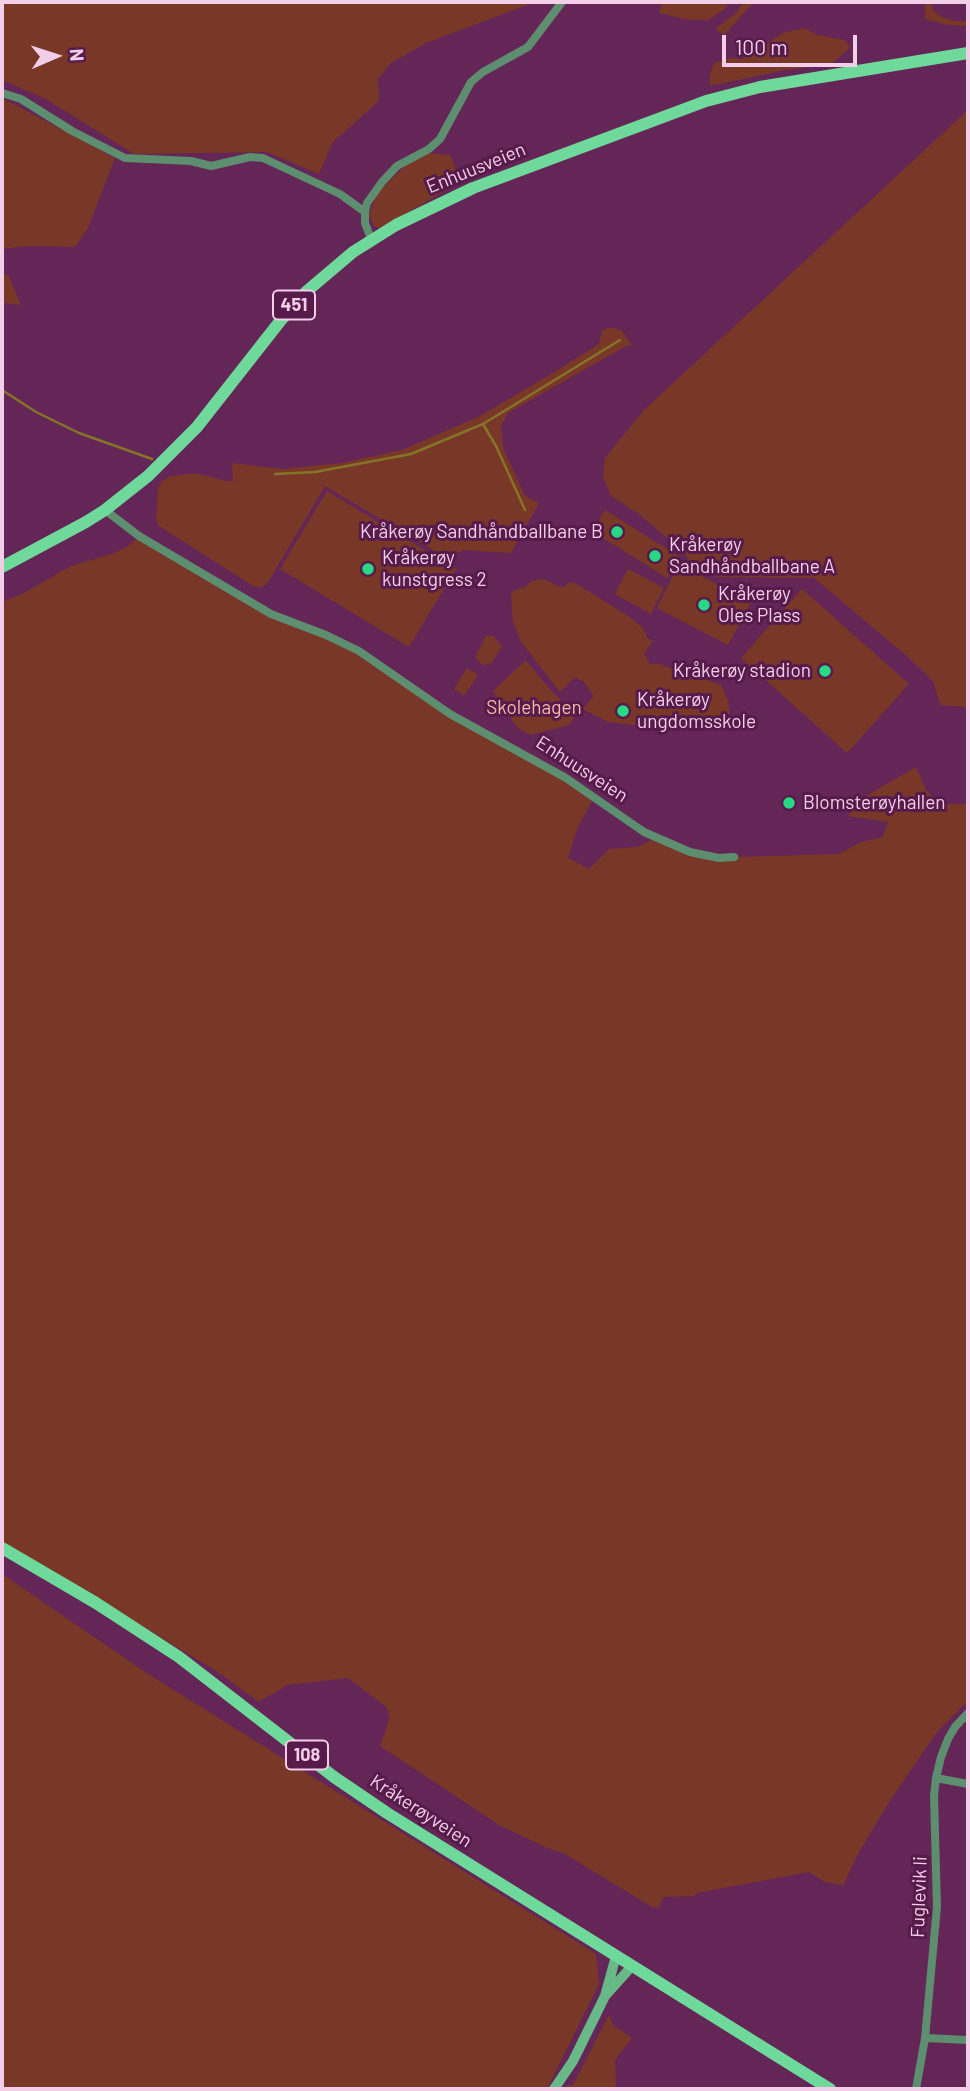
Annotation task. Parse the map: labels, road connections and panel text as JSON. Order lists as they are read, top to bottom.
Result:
{
  "streets": {
    "main road": [
      "Enhuusveien",
      "451",
      "108",
      "Kråkerøyveien"
    ],
    "street": ["Fuglevik li"]
  },
  "parks": ["Skolehagen"],
  "places": [
    "Kråkerøy Sandhåndballbane B",
    "Kråkerøy Sandhåndballbane A",
    "Kråkerøy kunstgress 2",
    "Kråkerøy Oles Plass",
    "Kråkerøy stadion",
    "Kråkerøy ungdomsskole",
    "Blomsterøyhallen"
  ],
  "scale_bar": "100 m",
  "north": "right"
}
